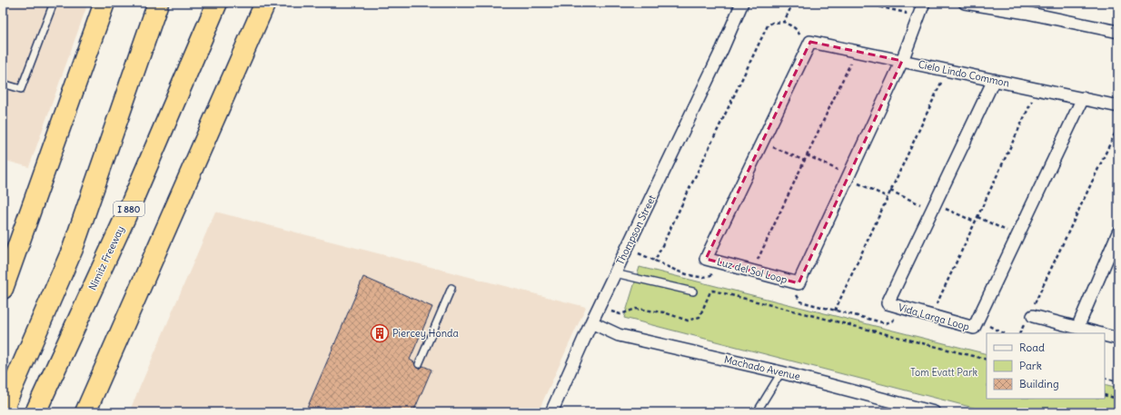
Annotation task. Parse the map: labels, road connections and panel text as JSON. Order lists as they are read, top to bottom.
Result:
{
  "streets": {
    "highway": ["I 880", "Nimitz Freeway"],
    "street": [
      "Cielo Lindo Common",
      "Thompson Street",
      "Luz del Sol Loop",
      "Vida Larga Loop",
      "Machado Avenue"
    ]
  },
  "crossings": [
    ["Cielo Lindo Common", "Luz del Sol Loop"],
    ["Cielo Lindo Common", "Vida Larga Loop"],
    ["Thompson Street", "Machado Avenue"]
  ],
  "parks": ["Tom Evatt Park"],
  "places": {
    "building": ["Piercey Honda"]
  },
  "legend": ["Road", "Park", "Building"]
}
